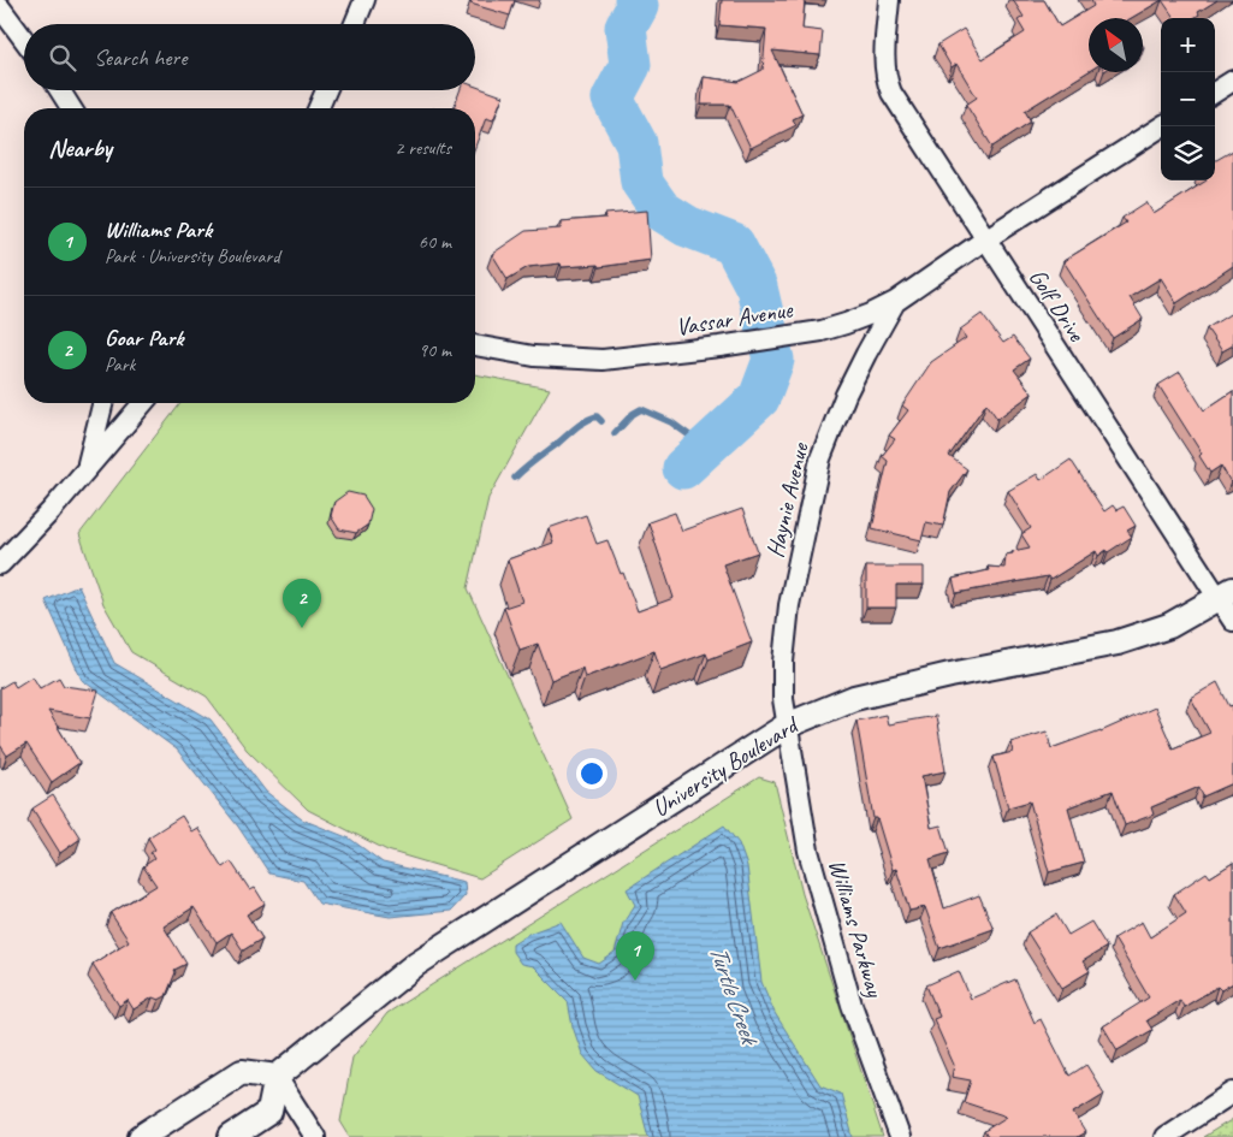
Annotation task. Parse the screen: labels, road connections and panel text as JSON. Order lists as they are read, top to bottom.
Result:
{
  "streets": {
    "street": [
      "Golf Drive",
      "Vassar Avenue",
      "Haynie Avenue",
      "University Boulevard",
      "Williams Parkway"
    ]
  },
  "crossings": [
    ["Golf Drive", "Vassar Avenue"],
    ["Golf Drive", "University Boulevard"],
    ["Vassar Avenue", "Haynie Avenue"],
    ["Haynie Avenue", "University Boulevard"],
    ["Haynie Avenue", "Williams Parkway"],
    ["University Boulevard", "Williams Parkway"]
  ],
  "water": ["Turtle Creek"],
  "north": "top left",
  "page": {
    "map_buttons": ["+", "−"],
    "search": "Search here",
    "heading": ["Nearby", "2 results"],
    "list": [
      {
        "mark": "1",
        "name": "Williams Park",
        "note": "Park · University Boulevard",
        "value": "60 m"
      },
      {
        "mark": "2",
        "name": "Goar Park",
        "note": "Park",
        "value": "90 m"
      }
    ],
    "pins": ["2", "1"]
  }
}
